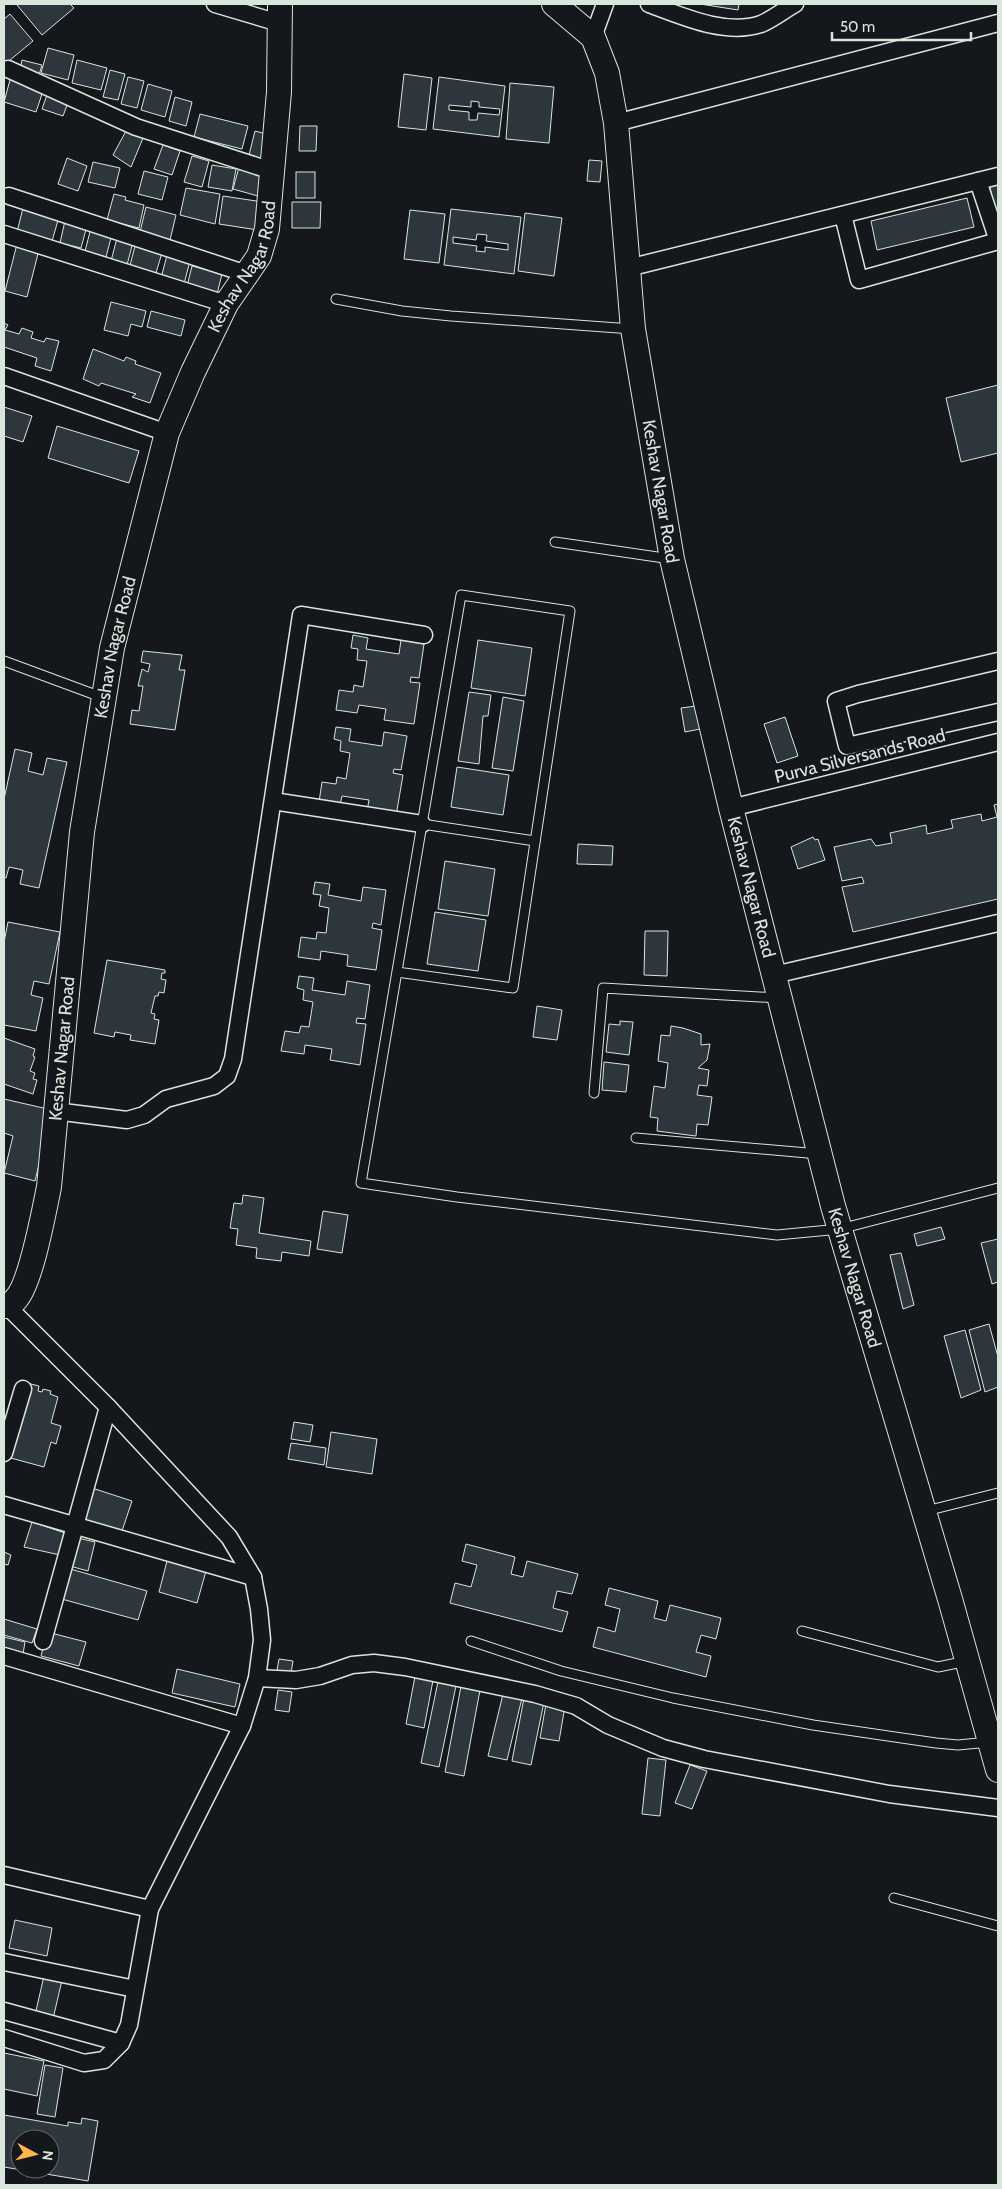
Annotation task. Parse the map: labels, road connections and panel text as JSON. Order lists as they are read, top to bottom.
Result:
{
  "streets": {
    "street": ["Keshav Nagar Road", "Purva Silversands Road"]
  },
  "crossings": [
    ["Keshav Nagar Road", "Purva Silversands Road"]
  ],
  "scale_bar": "50 m",
  "north": "right"
}
